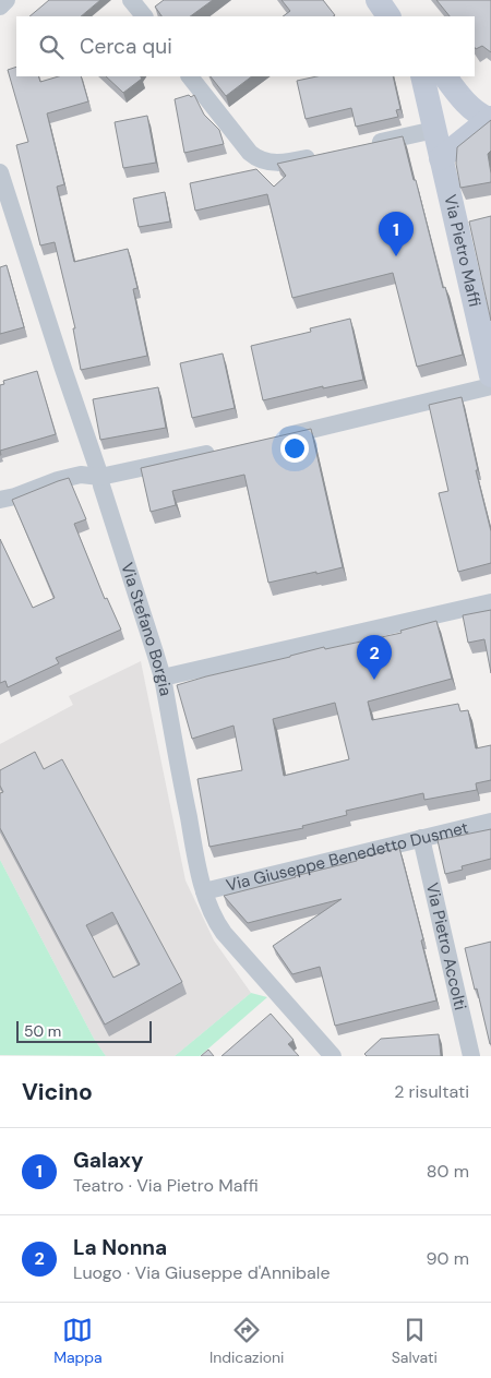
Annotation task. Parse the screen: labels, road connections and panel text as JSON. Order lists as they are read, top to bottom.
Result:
{
  "streets": {
    "street": [
      "Via Pietro Maffi",
      "Via Stefano Borgia",
      "Via Giuseppe Benedetto Dusmet",
      "Via Pietro Accolti"
    ]
  },
  "crossings": [
    ["Via Stefano Borgia", "Via Giuseppe Benedetto Dusmet"],
    ["Via Giuseppe Benedetto Dusmet", "Via Pietro Accolti"]
  ],
  "scale_bar": "50 m",
  "page": {
    "search": "Cerca qui",
    "pins": ["1", "2"],
    "scale": "50 m",
    "heading": ["Vicino", "2 risultati"],
    "list": [
      {
        "mark": "1",
        "name": "Galaxy",
        "note": "Teatro · Via Pietro Maffi",
        "value": "80 m"
      },
      {
        "mark": "2",
        "name": "La Nonna",
        "note": "Luogo · Via Giuseppe d'Annibale",
        "value": "90 m"
      }
    ],
    "nav": ["Mappa", "Indicazioni", "Salvati"]
  }
}
